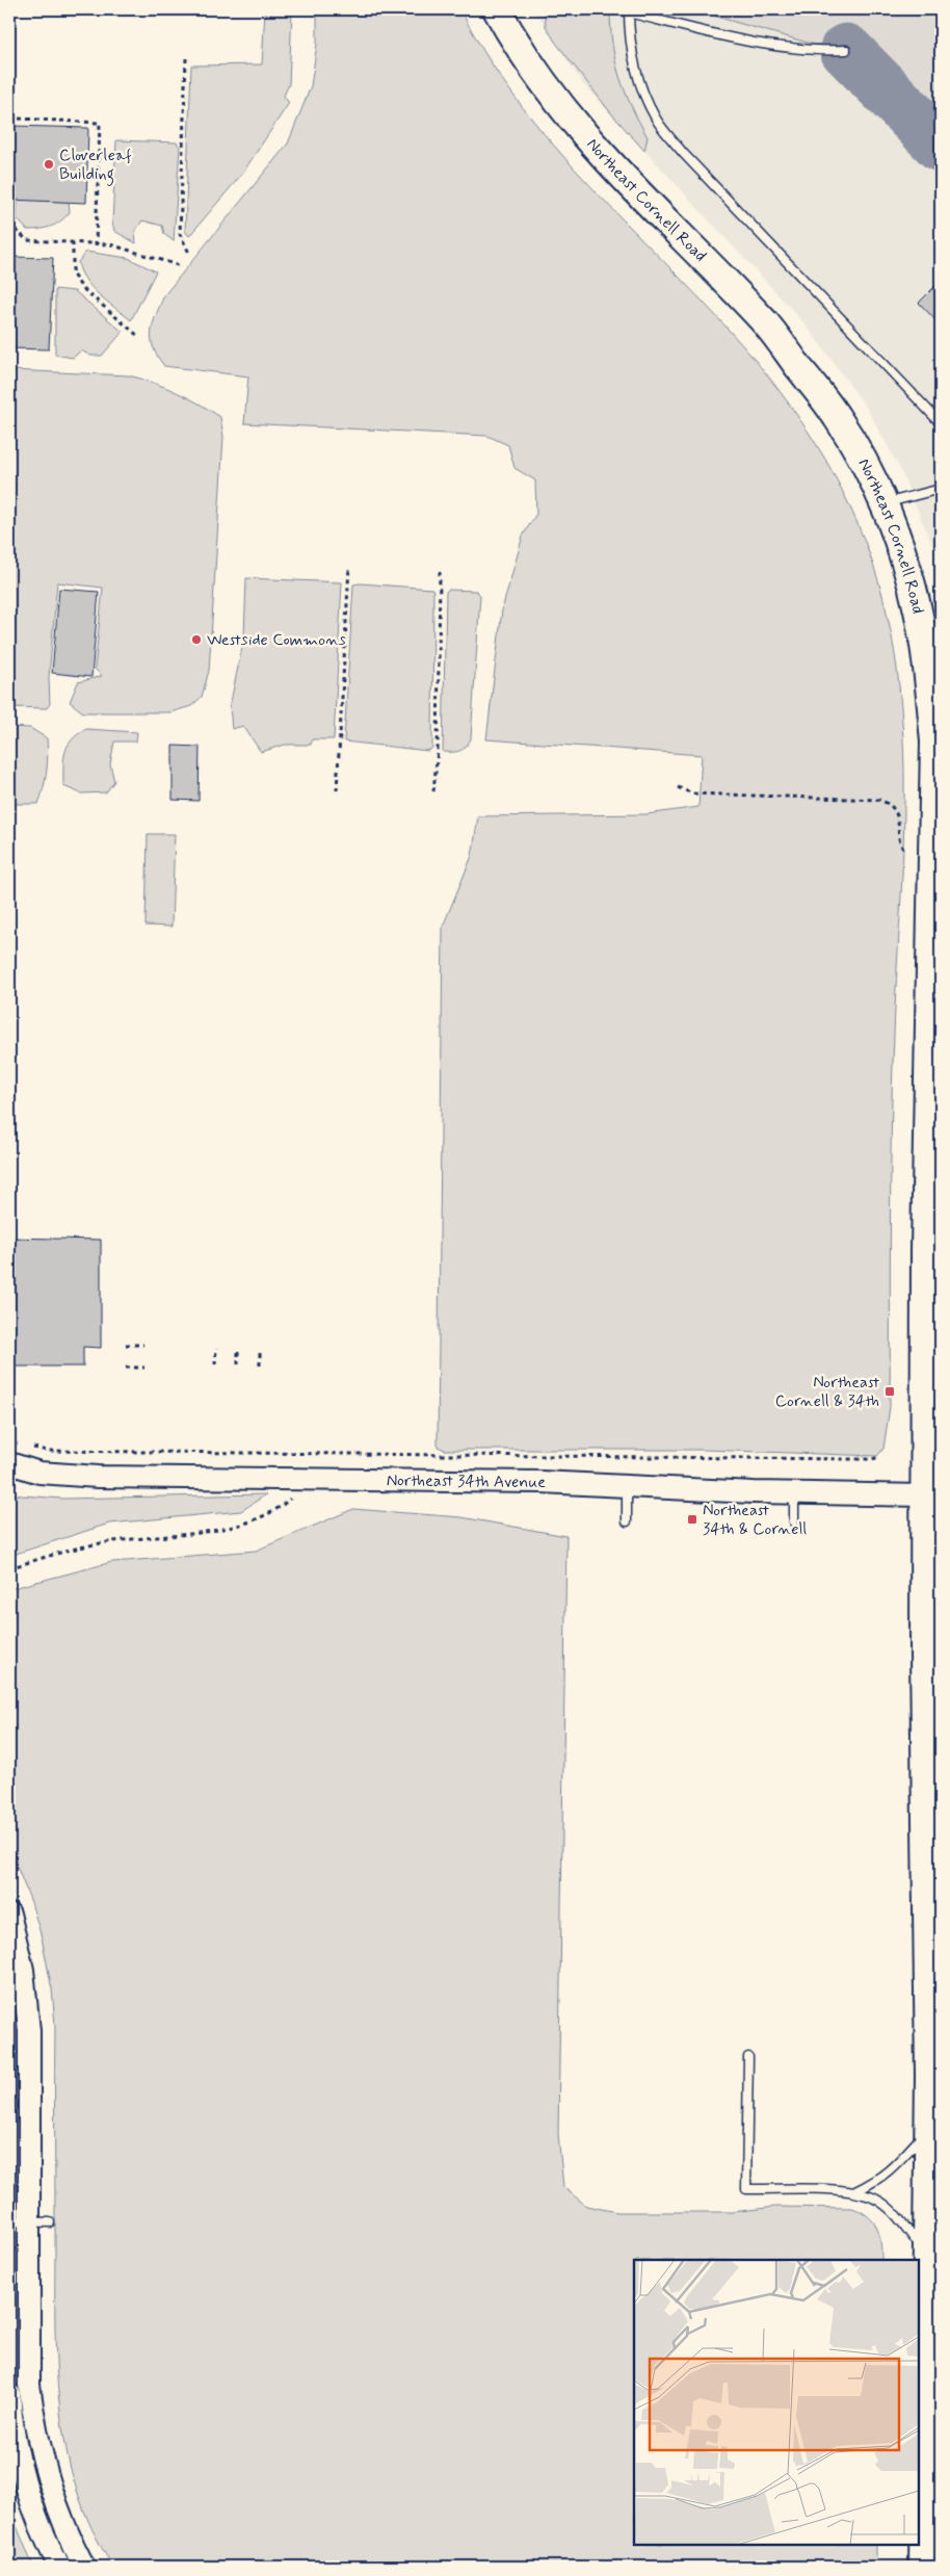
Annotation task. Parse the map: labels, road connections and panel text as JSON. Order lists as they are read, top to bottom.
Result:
{
  "streets": {
    "highway": ["Northeast Cornell Road"],
    "street": ["Northeast 34th Avenue"]
  },
  "crossings": [
    ["Northeast Cornell Road", "Northeast 34th Avenue"]
  ],
  "places": {
    "other": ["Cloverleaf Building", "Westside Commons"],
    "transit": ["Northeast Cornell & 34th", "Northeast 34th & Cornell"]
  }
}
